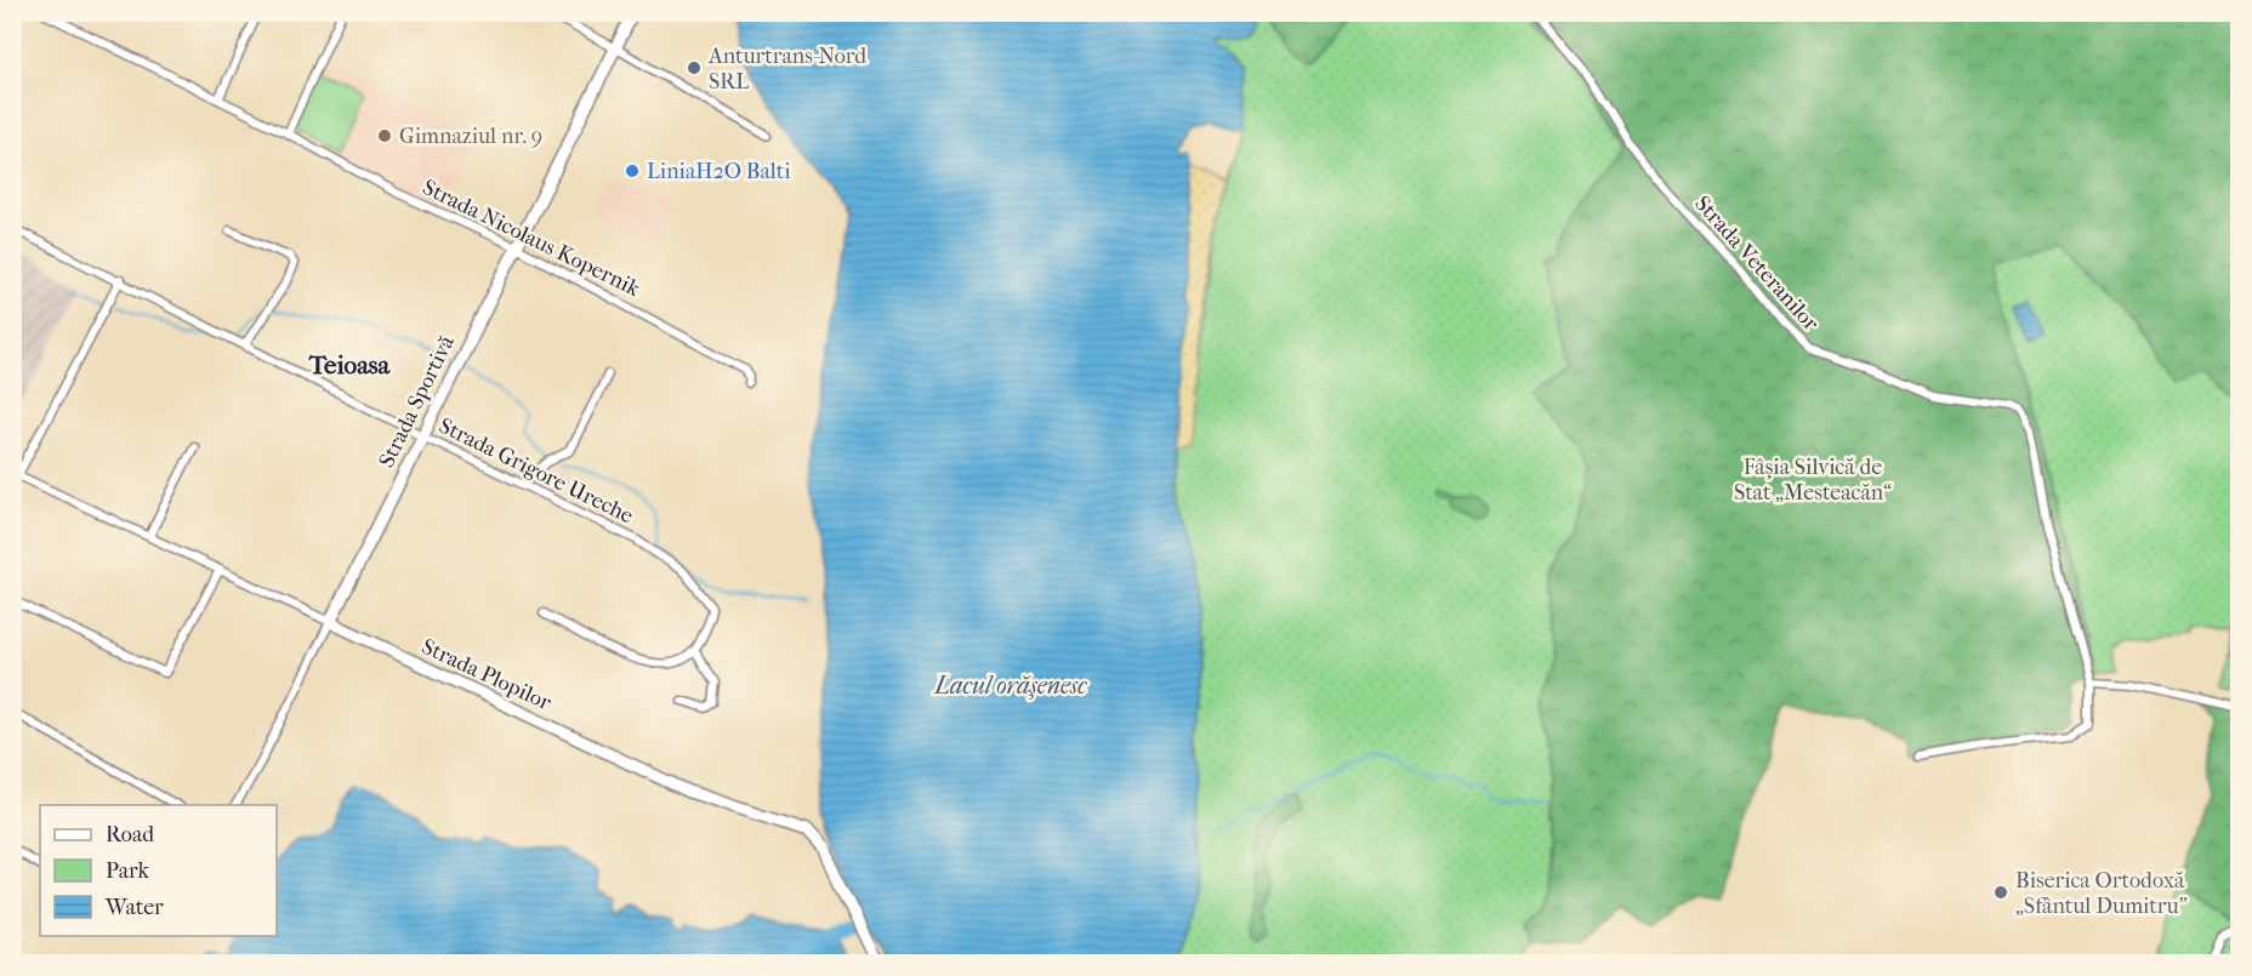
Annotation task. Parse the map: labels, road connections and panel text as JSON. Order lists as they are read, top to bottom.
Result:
{
  "streets": {
    "street": [
      "Strada Nicolaus Kopernik",
      "Strada Veteranilor",
      "Strada Sportivă",
      "Strada Grigore Ureche",
      "Strada Plopilor"
    ]
  },
  "crossings": [
    ["Strada Nicolaus Kopernik", "Strada Sportivă"],
    ["Strada Sportivă", "Strada Grigore Ureche"],
    ["Strada Sportivă", "Strada Plopilor"]
  ],
  "districts": ["Teioasa"],
  "water": ["Lacul orăşenesc"],
  "parks": ["Fâșia Silvică de Stat „Mesteacăn“"],
  "places": [
    "Anturtrans-Nord SRL",
    "Gimnaziul nr. 9",
    "LiniaH2O Balti",
    "Biserica Ortodoxă „Sfântul Dumitru”"
  ],
  "legend": ["Road", "Park", "Water"]
}
